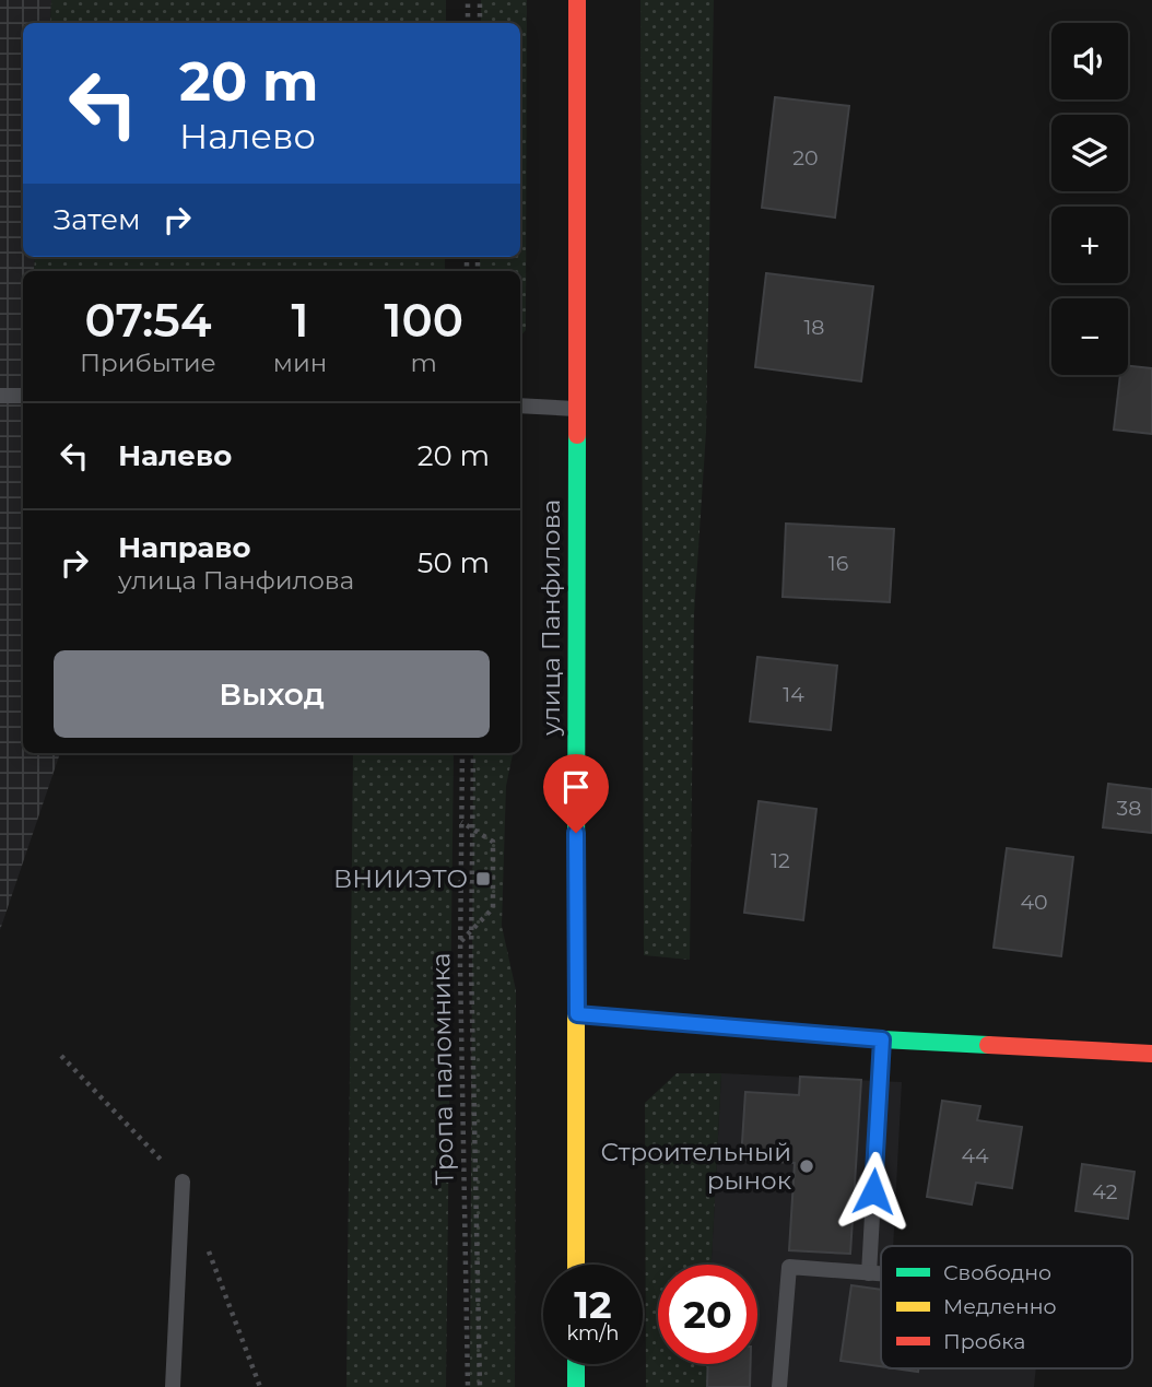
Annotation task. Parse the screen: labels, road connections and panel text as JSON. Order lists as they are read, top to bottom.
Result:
{
  "streets": {
    "main road": ["улица Панфилова"],
    "path": ["Тропа паломника"]
  },
  "places": {
    "transit": ["ВНИИЭТО"],
    "other": ["Строительный рынок"]
  },
  "house_numbers": [
    "20",
    "18",
    "16",
    "14",
    "38",
    "12",
    "40",
    "44",
    "42"
  ],
  "legend": ["Свободно", "Медленно", "Пробка"],
  "page": {
    "map_buttons": ["+", "−"],
    "turn": ["20 m", "Налево"],
    "then": "Затем",
    "eta": [
      "07:54",
      "Прибытие",
      "1",
      "мин",
      "100",
      "m"
    ],
    "list": [
      {
        "name": "Налево",
        "value": "20 m"
      },
      {
        "name": "Направо",
        "note": "улица Панфилова",
        "value": "50 m"
      }
    ],
    "buttons": "Выход",
    "speed": "12 km/h",
    "limit": "20"
  }
}
